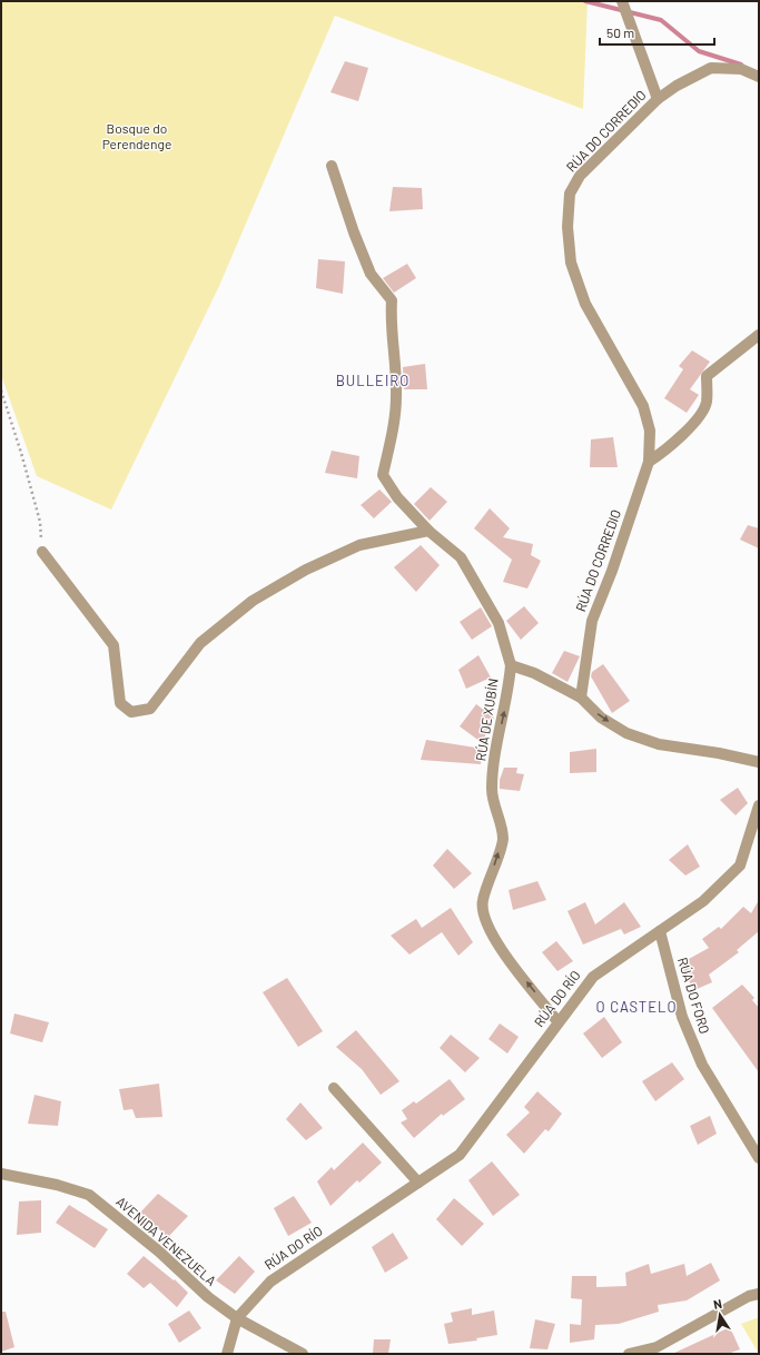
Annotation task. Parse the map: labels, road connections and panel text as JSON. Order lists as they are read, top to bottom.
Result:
{
  "streets": {
    "street": [
      "RÚA DO CORREDIO",
      "RÚA DE XUBÍN",
      "RÚA DO FORO",
      "RÚA DO RÍO",
      "AVENIDA VENEZUELA"
    ]
  },
  "crossings": [
    ["RÚA DO CORREDIO", "RÚA DE XUBÍN"],
    ["RÚA DE XUBÍN", "RÚA DO RÍO"],
    ["RÚA DO FORO", "RÚA DO RÍO"],
    ["RÚA DO RÍO", "AVENIDA VENEZUELA"]
  ],
  "districts": ["BULLEIRO", "O CASTELO"],
  "parks": ["Bosque do Perendenge"],
  "scale_bar": "50 m",
  "north": "top"
}
